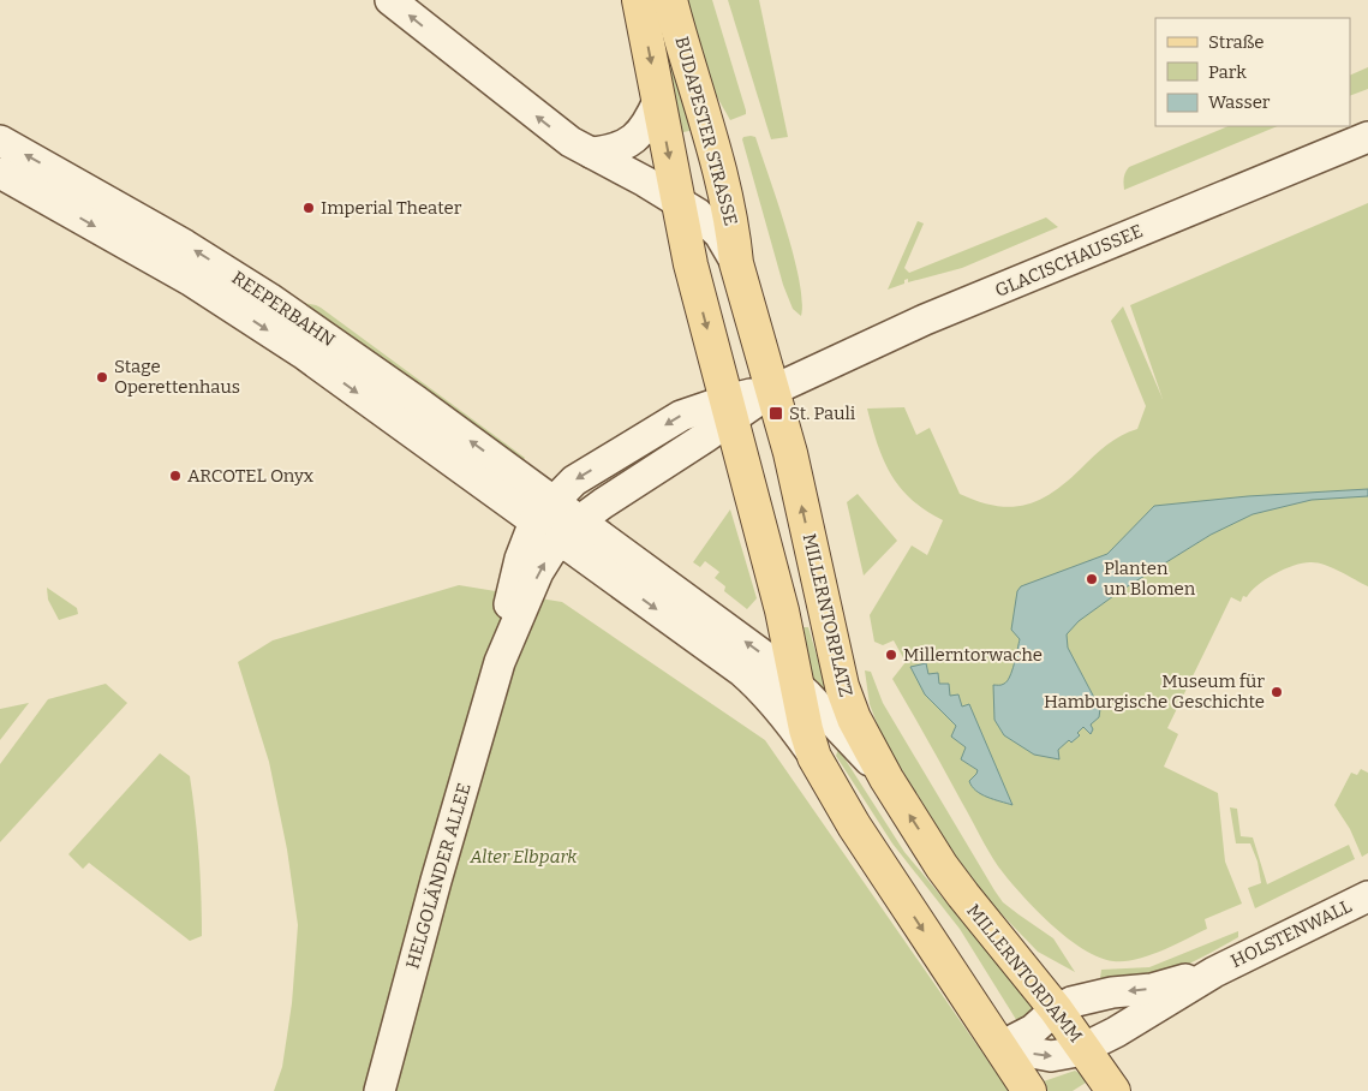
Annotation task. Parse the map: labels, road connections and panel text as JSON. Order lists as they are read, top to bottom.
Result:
{
  "streets": {
    "main road": [
      "BUDAPESTER STRASSE",
      "GLACISCHAUSSEE",
      "REEPERBAHN",
      "MILLERNTORPLATZ",
      "HELGOLÄNDER ALLEE",
      "HOLSTENWALL",
      "MILLERNTORDAMM"
    ]
  },
  "crossings": [
    ["BUDAPESTER STRASSE", "GLACISCHAUSSEE"],
    ["BUDAPESTER STRASSE", "MILLERNTORPLATZ"],
    ["GLACISCHAUSSEE", "MILLERNTORPLATZ"],
    ["REEPERBAHN", "MILLERNTORPLATZ"],
    ["REEPERBAHN", "HELGOLÄNDER ALLEE"],
    ["MILLERNTORPLATZ", "HELGOLÄNDER ALLEE"],
    ["MILLERNTORPLATZ", "MILLERNTORDAMM"],
    ["HOLSTENWALL", "MILLERNTORDAMM"]
  ],
  "parks": ["Alter Elbpark"],
  "places": {
    "other": [
      "Imperial Theater",
      "Stage Operettenhaus",
      "ARCOTEL Onyx",
      "Planten un Blomen",
      "Millerntorwache",
      "Museum für Hamburgische Geschichte"
    ],
    "transit": ["St. Pauli"]
  },
  "legend": ["Straße", "Park", "Wasser"]
}
